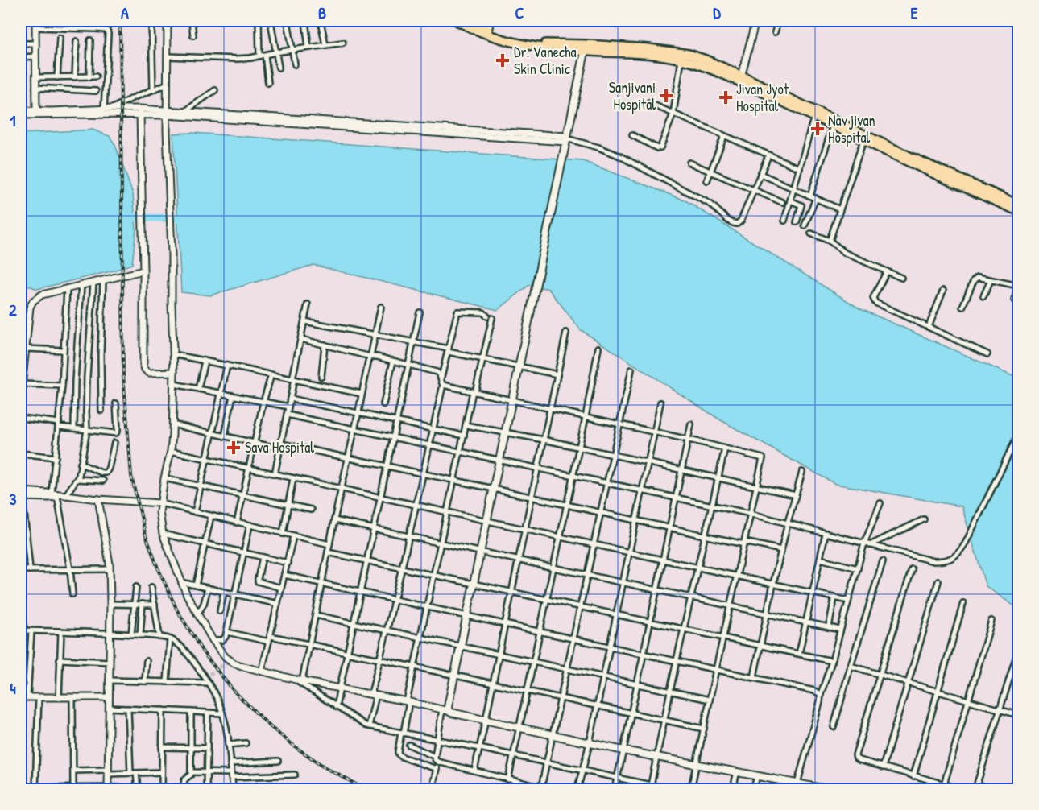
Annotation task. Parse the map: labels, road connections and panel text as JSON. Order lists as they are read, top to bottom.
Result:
{
  "places": {
    "health": [
      "Dr. Vanecha Skin Clinic",
      "Sanjivani Hospital",
      "Jivan Jyot Hospital",
      "Nav jivan Hospital",
      "Sava Hospital"
    ]
  },
  "grid": {
    "columns": [
      "A",
      "B",
      "C",
      "D",
      "E"
    ],
    "rows": [
      "1",
      "2",
      "3",
      "4"
    ]
  }
}
